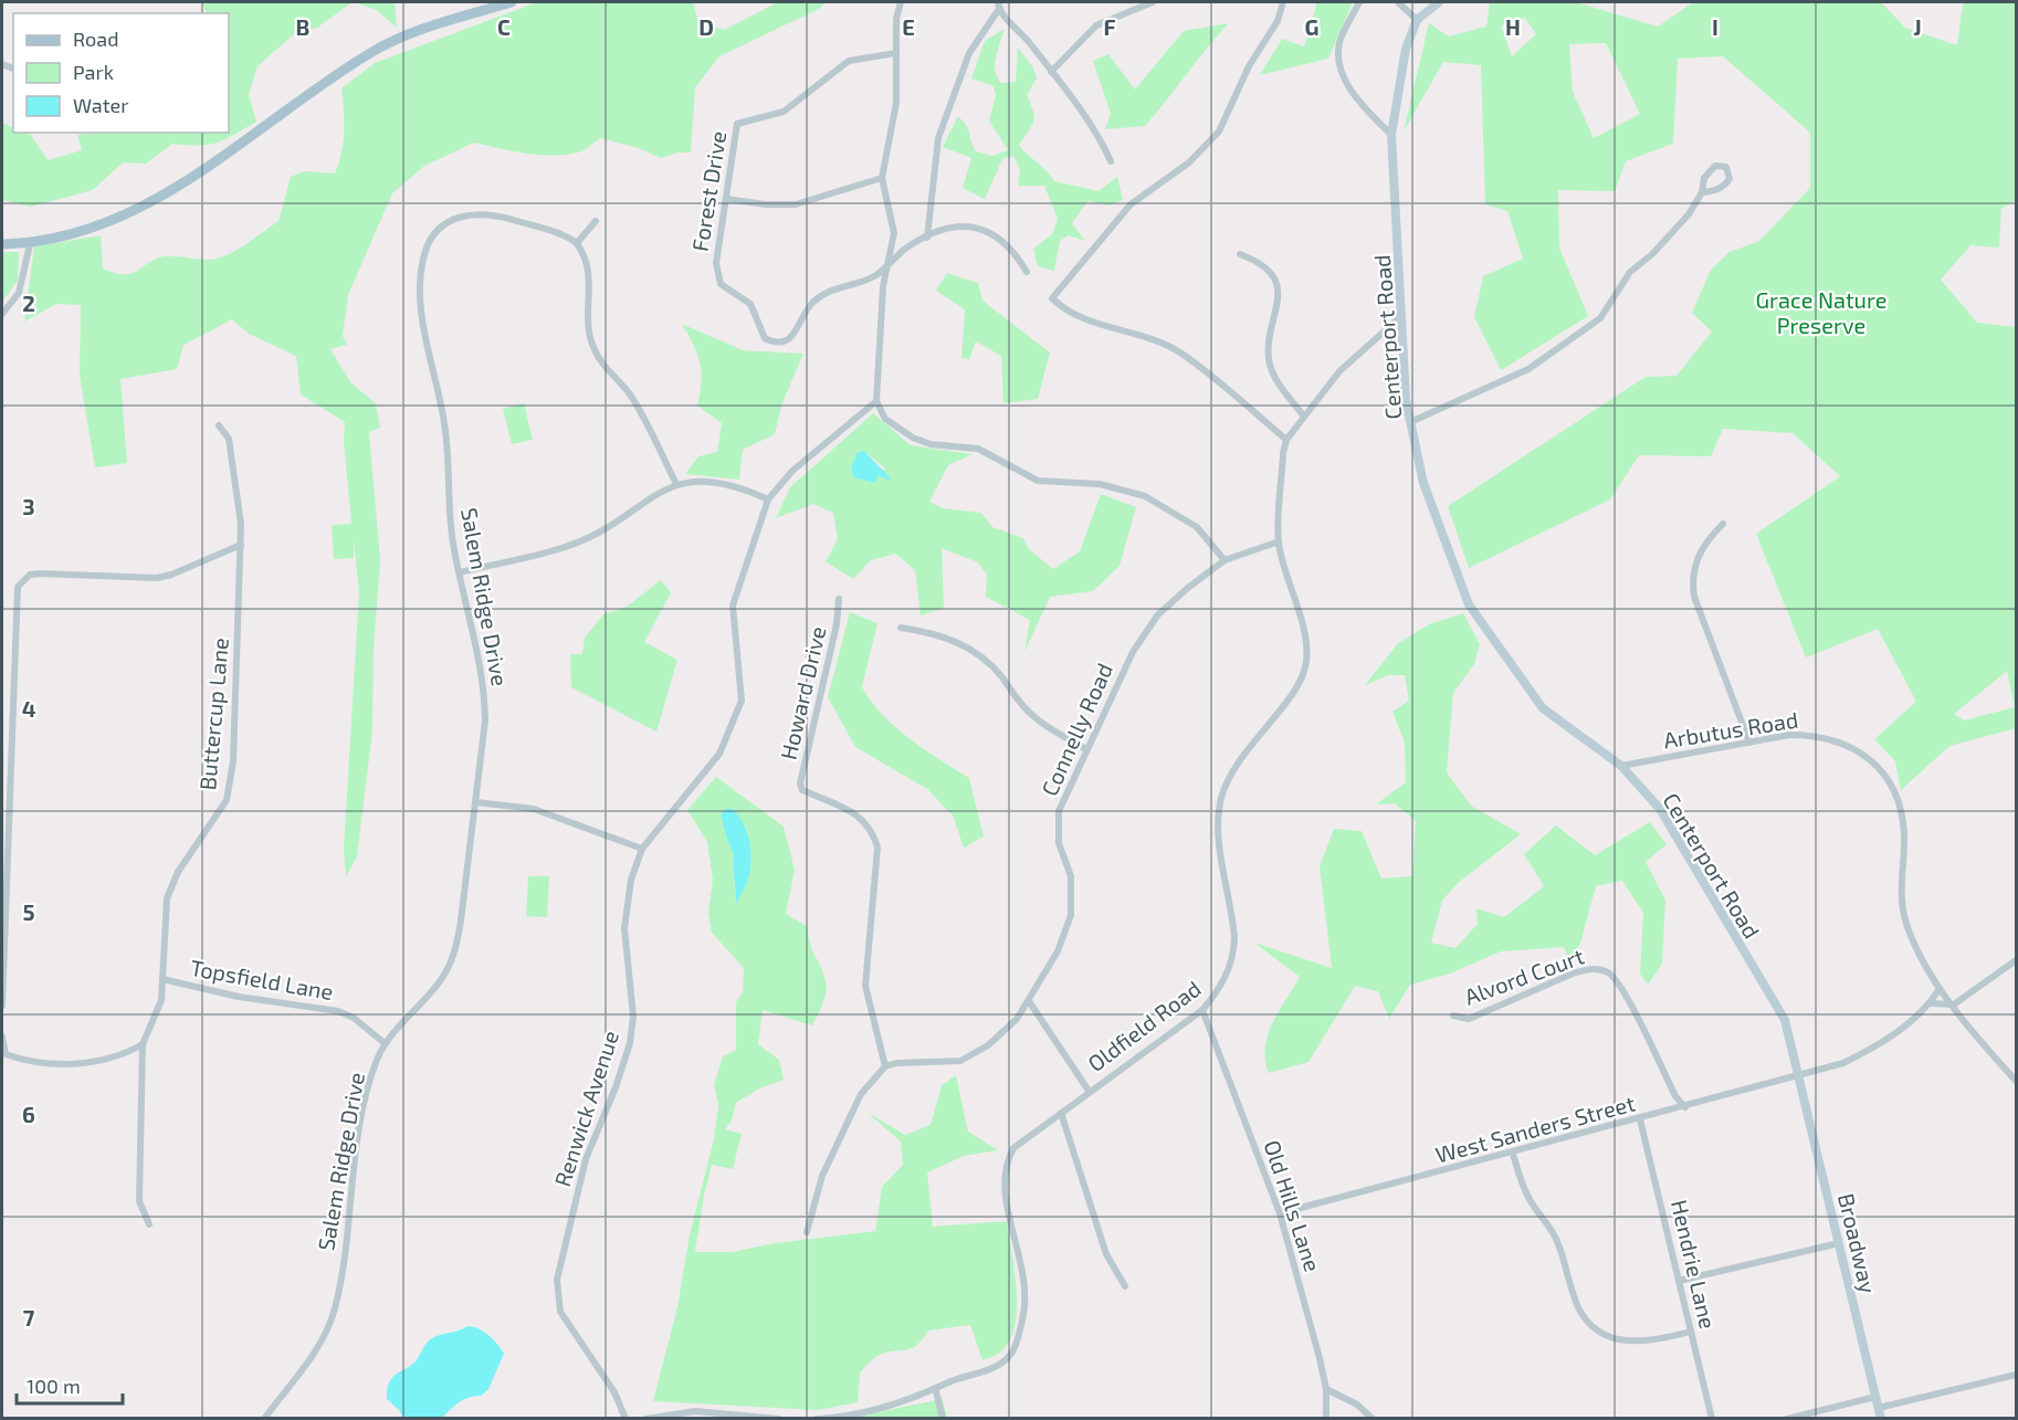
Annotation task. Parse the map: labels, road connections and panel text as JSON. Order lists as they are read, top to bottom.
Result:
{
  "streets": {
    "main road": ["Centerport Road", "Broadway"],
    "street": [
      "Forest Drive",
      "Salem Ridge Drive",
      "Howard Drive",
      "Buttercup Lane",
      "Connelly Road",
      "Arbutus Road",
      "Alvord Court",
      "Topsfield Lane",
      "Oldfield Road",
      "Renwick Avenue",
      "West Sanders Street",
      "Old Hills Lane",
      "Hendrie Lane"
    ]
  },
  "crossings": [
    ["Centerport Road", "Arbutus Road"],
    ["Centerport Road", "Oldfield Road"],
    ["Centerport Road", "West Sanders Street"],
    ["Centerport Road", "Broadway"],
    ["Salem Ridge Drive", "Topsfield Lane"],
    ["Howard Drive", "Connelly Road"],
    ["Buttercup Lane", "Topsfield Lane"],
    ["Connelly Road", "Oldfield Road"],
    ["Arbutus Road", "West Sanders Street"],
    ["Alvord Court", "West Sanders Street"],
    ["Oldfield Road", "Old Hills Lane"],
    ["West Sanders Street", "Old Hills Lane"],
    ["West Sanders Street", "Broadway"],
    ["West Sanders Street", "Hendrie Lane"]
  ],
  "parks": ["Grace Nature Preserve"],
  "legend": ["Road", "Park", "Water"],
  "scale_bar": "100 m",
  "grid": {
    "columns": [
      "B",
      "C",
      "D",
      "E",
      "F",
      "G",
      "H",
      "I",
      "J"
    ],
    "rows": [
      "2",
      "3",
      "4",
      "5",
      "6",
      "7"
    ]
  }
}
